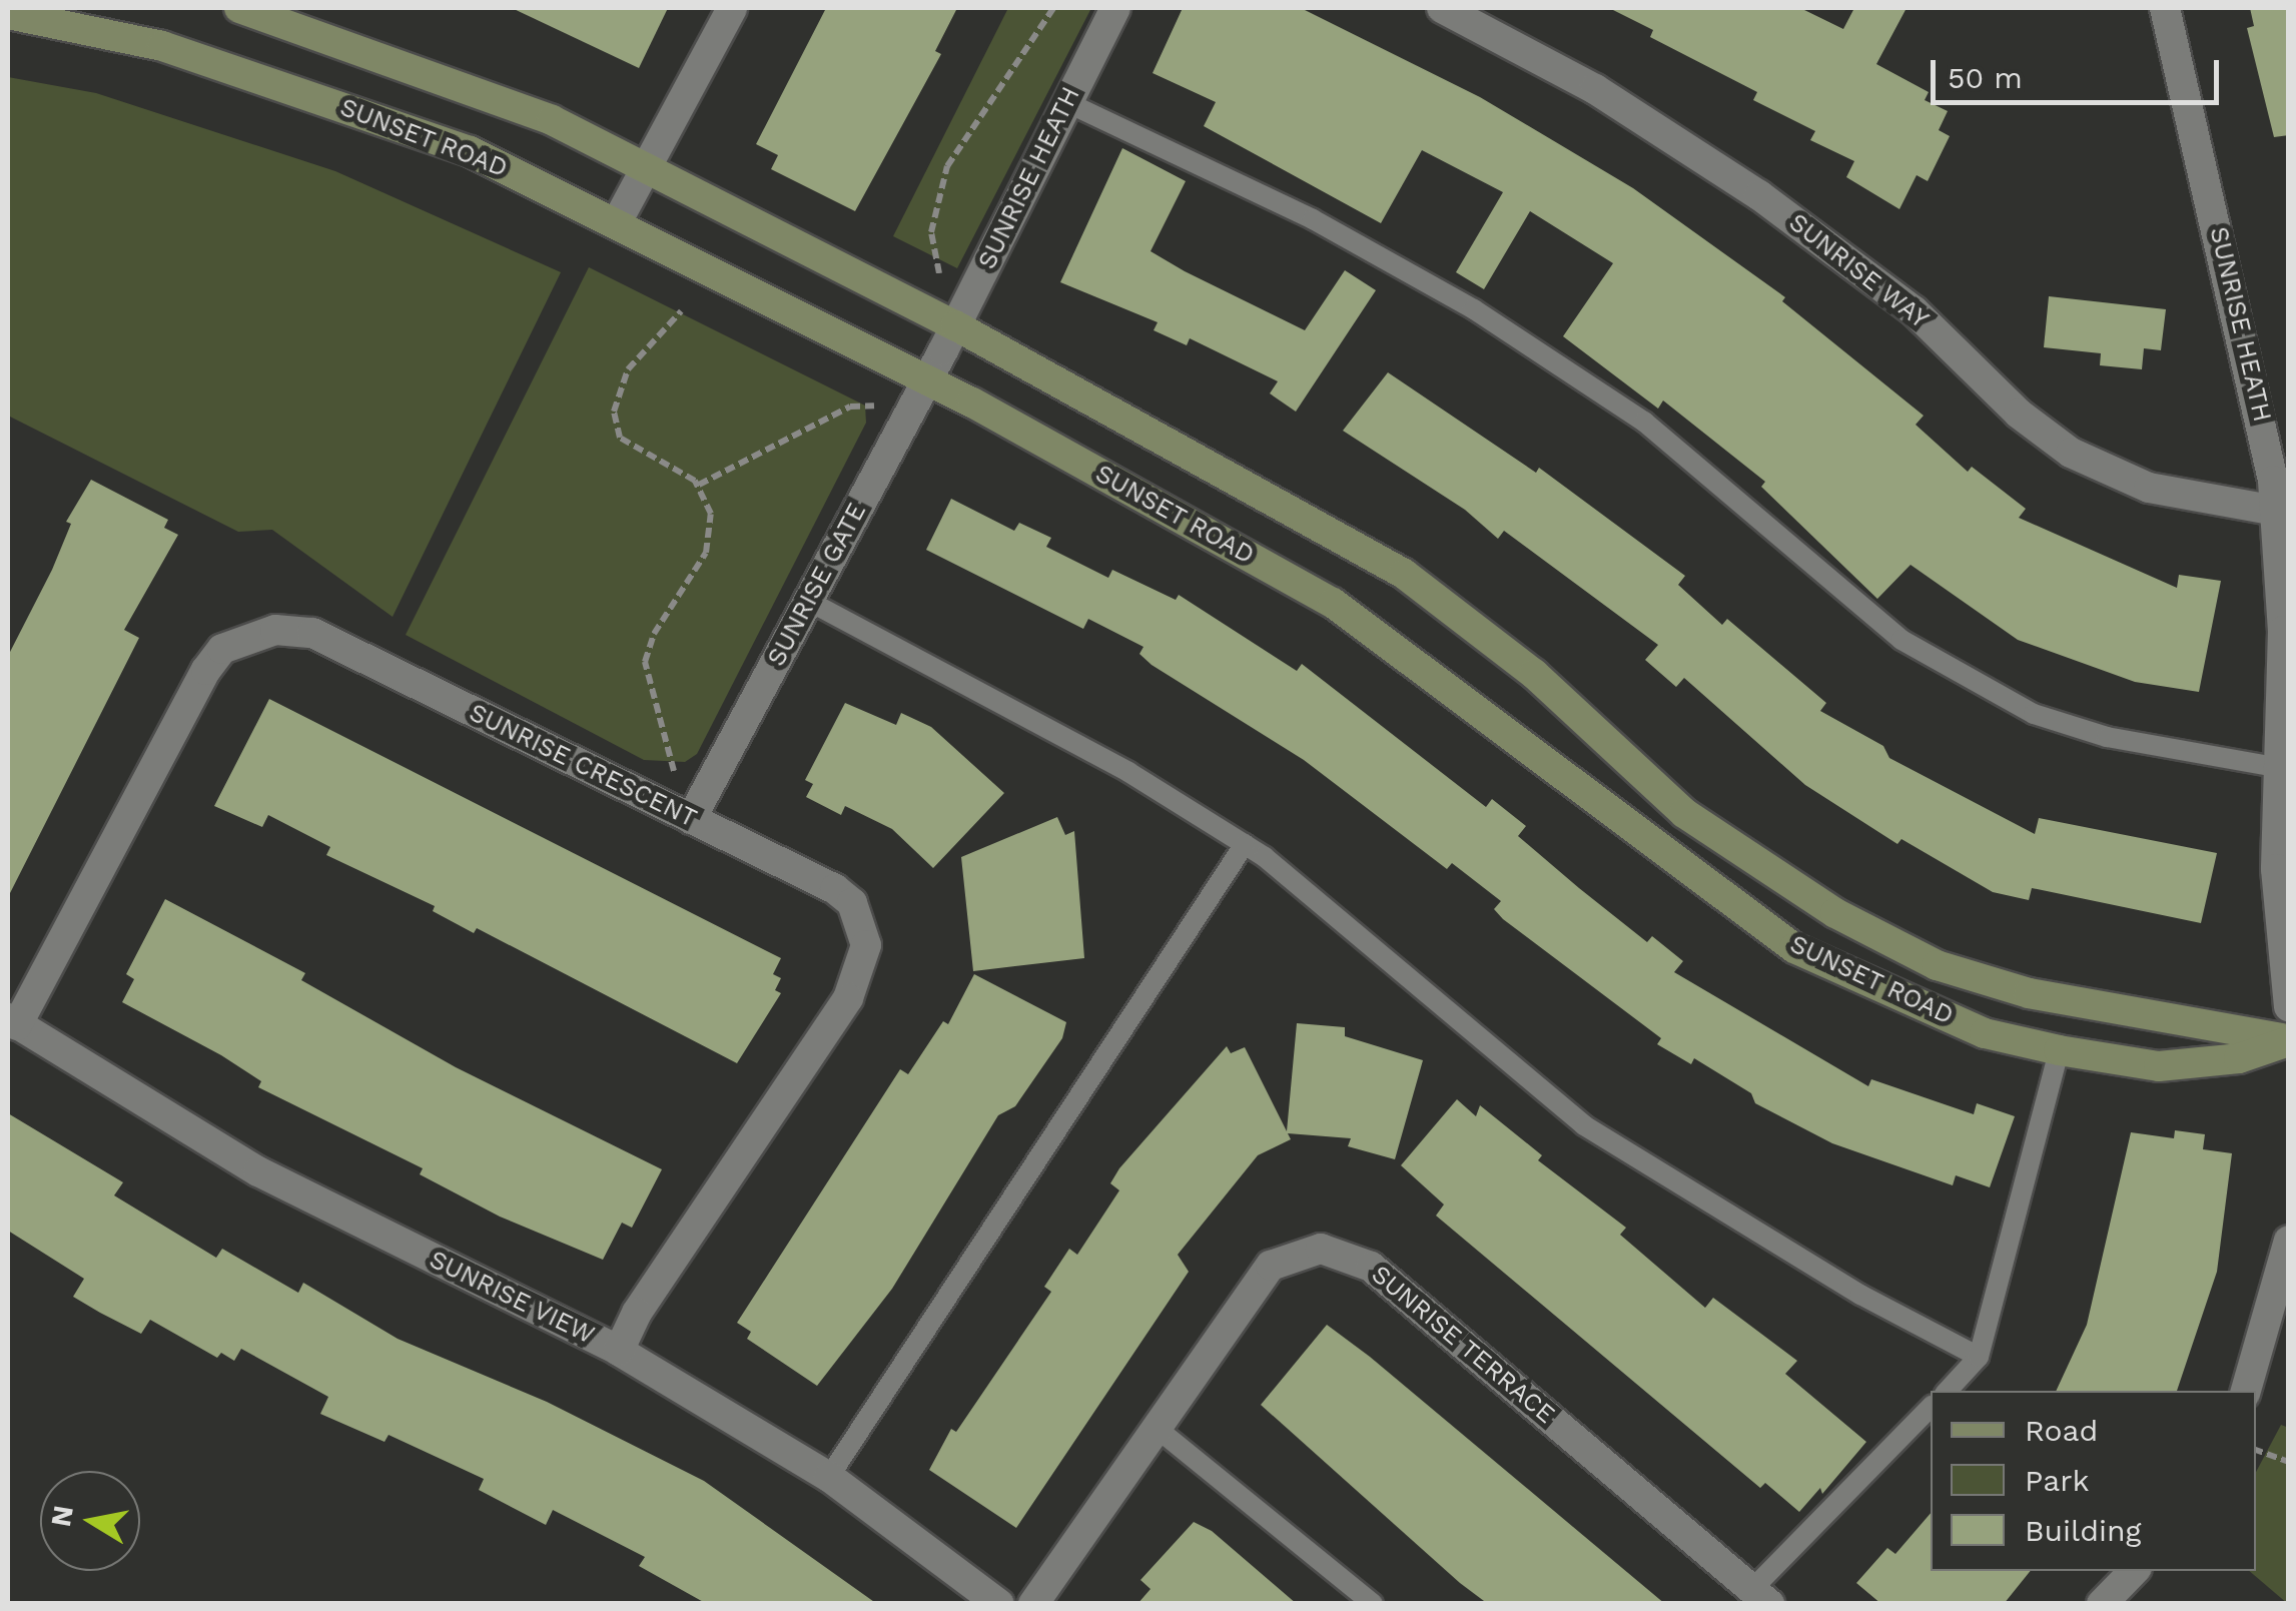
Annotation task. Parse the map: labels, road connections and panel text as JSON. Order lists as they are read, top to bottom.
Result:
{
  "streets": {
    "street": [
      "SUNSET ROAD",
      "SUNRISE HEATH",
      "SUNRISE WAY",
      "SUNRISE GATE",
      "SUNRISE CRESCENT",
      "SUNRISE VIEW",
      "SUNRISE TERRACE"
    ]
  },
  "crossings": [
    ["SUNSET ROAD", "SUNRISE HEATH"],
    ["SUNSET ROAD", "SUNRISE GATE"],
    ["SUNRISE HEATH", "SUNRISE WAY"],
    ["SUNRISE HEATH", "SUNRISE GATE"],
    ["SUNRISE GATE", "SUNRISE CRESCENT"],
    ["SUNRISE CRESCENT", "SUNRISE VIEW"]
  ],
  "legend": ["Road", "Park", "Building"],
  "scale_bar": "50 m",
  "north": "left"
}
